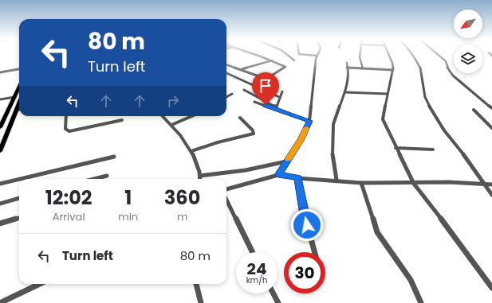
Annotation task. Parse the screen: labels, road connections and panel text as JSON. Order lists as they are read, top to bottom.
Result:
{
  "north": "bottom left",
  "page": {
    "turn": ["80 m", "Turn left"],
    "eta": [
      "12:02",
      "Arrival",
      "1",
      "min",
      "360",
      "m"
    ],
    "list": [
      {
        "name": "Turn left",
        "value": "80 m"
      }
    ],
    "speed": "24 km/h",
    "limit": "30"
  }
}
